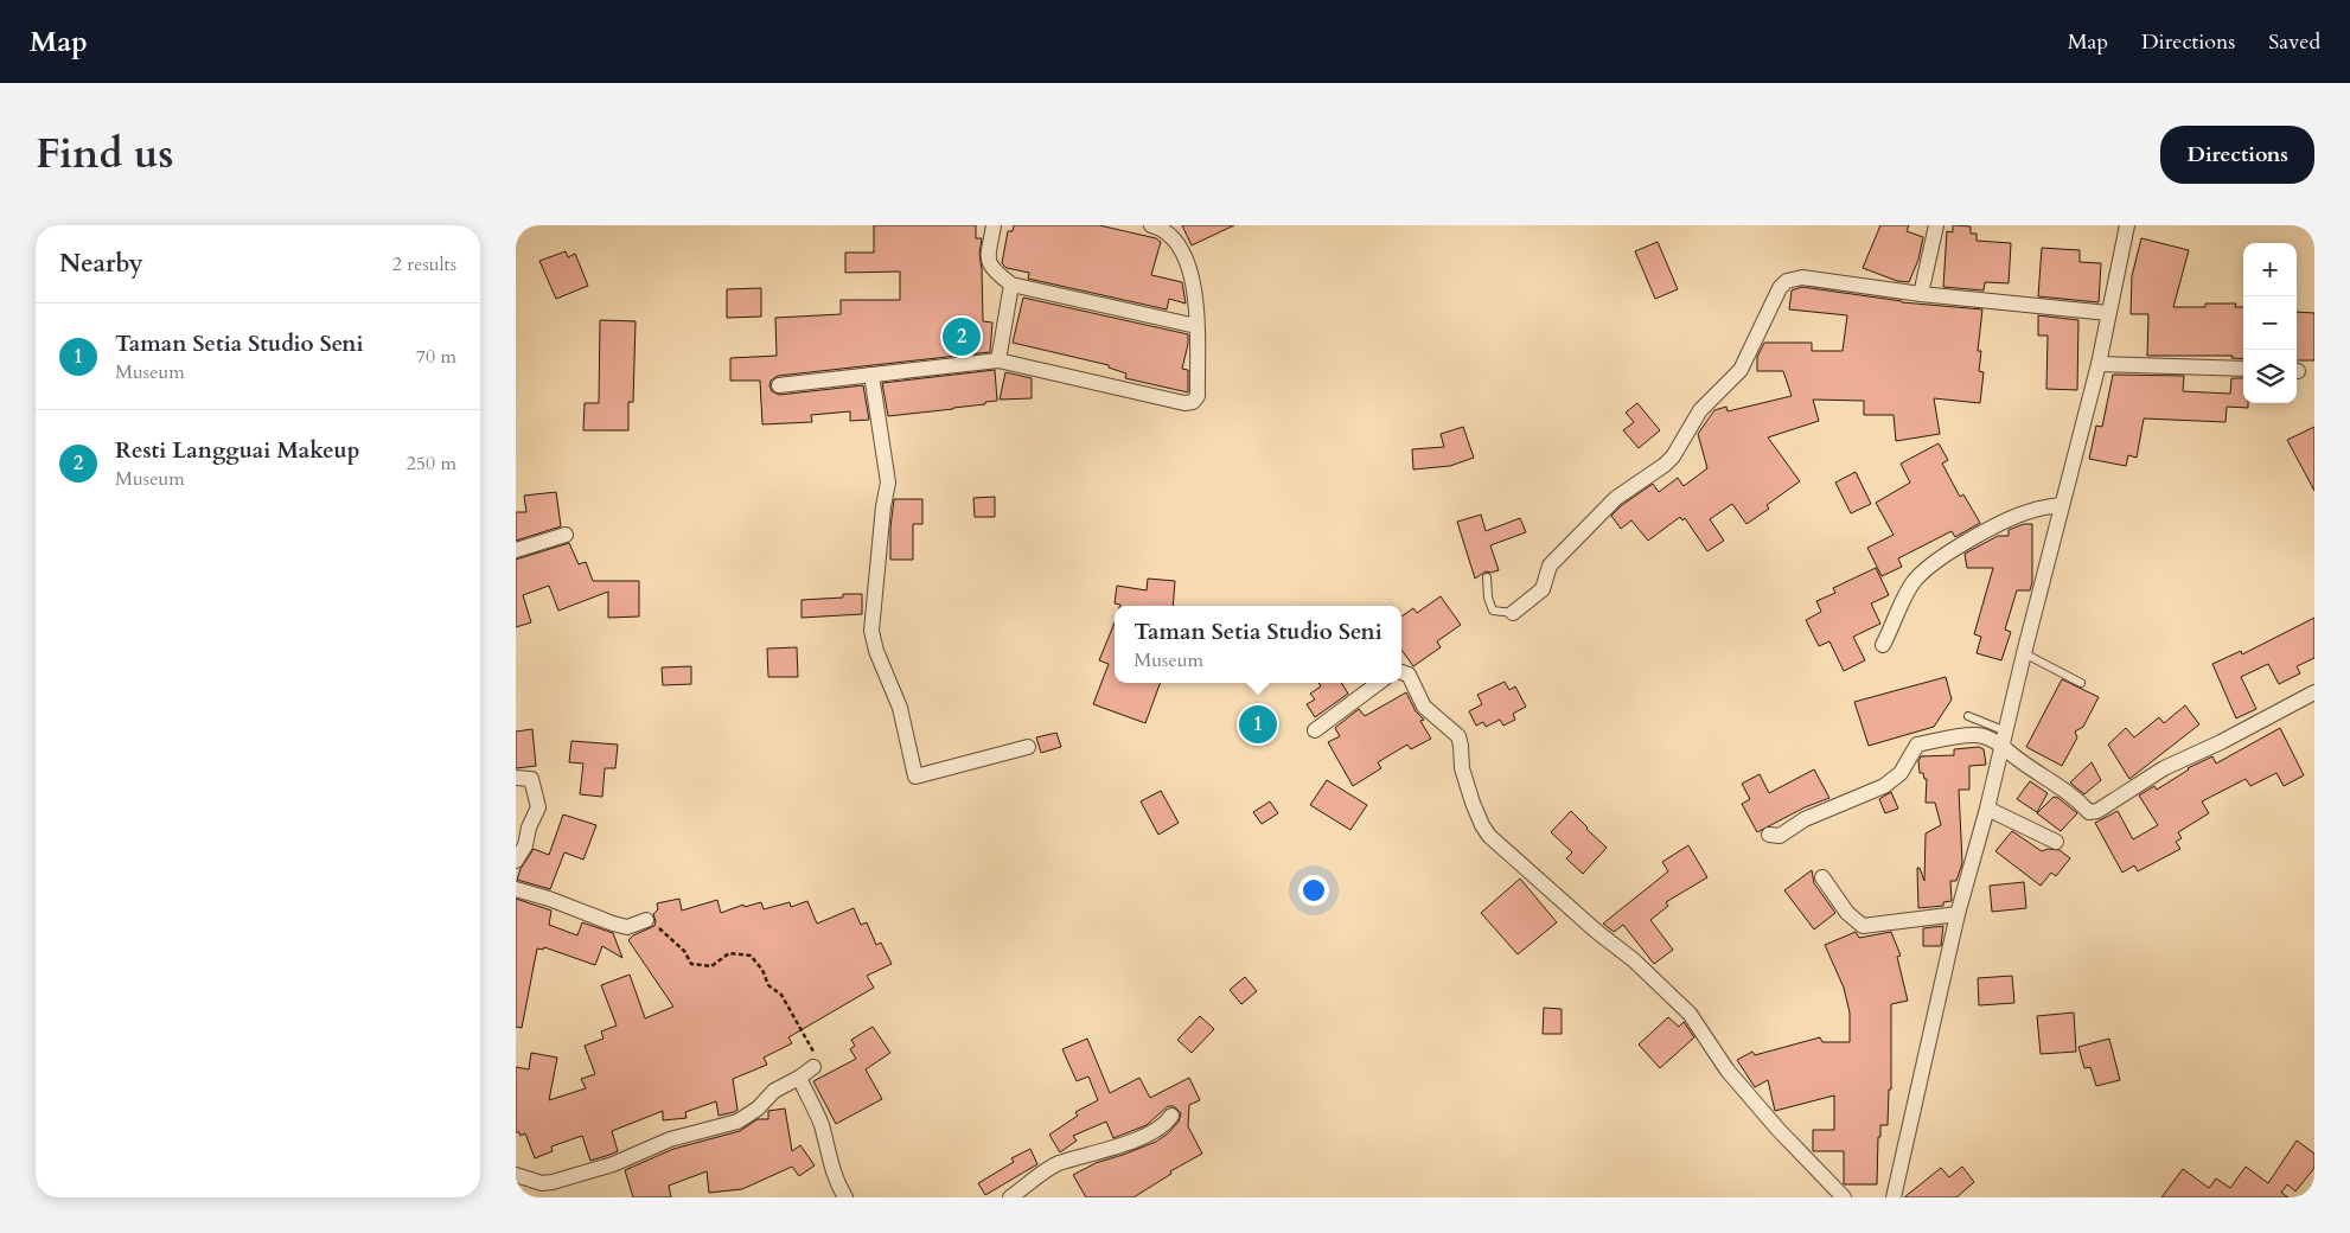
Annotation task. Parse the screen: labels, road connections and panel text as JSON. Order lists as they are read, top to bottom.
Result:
{
  "page": {
    "header": "Map",
    "nav": ["Map", "Directions", "Saved"],
    "title": "Find us",
    "buttons": "Directions",
    "heading": ["Nearby", "2 results"],
    "map_buttons": ["+", "−"],
    "list": [
      {
        "mark": "1",
        "name": "Taman Setia Studio Seni",
        "note": "Museum",
        "value": "70 m"
      },
      {
        "mark": "2",
        "name": "Resti Langguai Makeup",
        "note": "Museum",
        "value": "250 m"
      }
    ],
    "pins": ["2", "1"],
    "popup": ["Taman Setia Studio Seni", "Museum"]
  }
}
